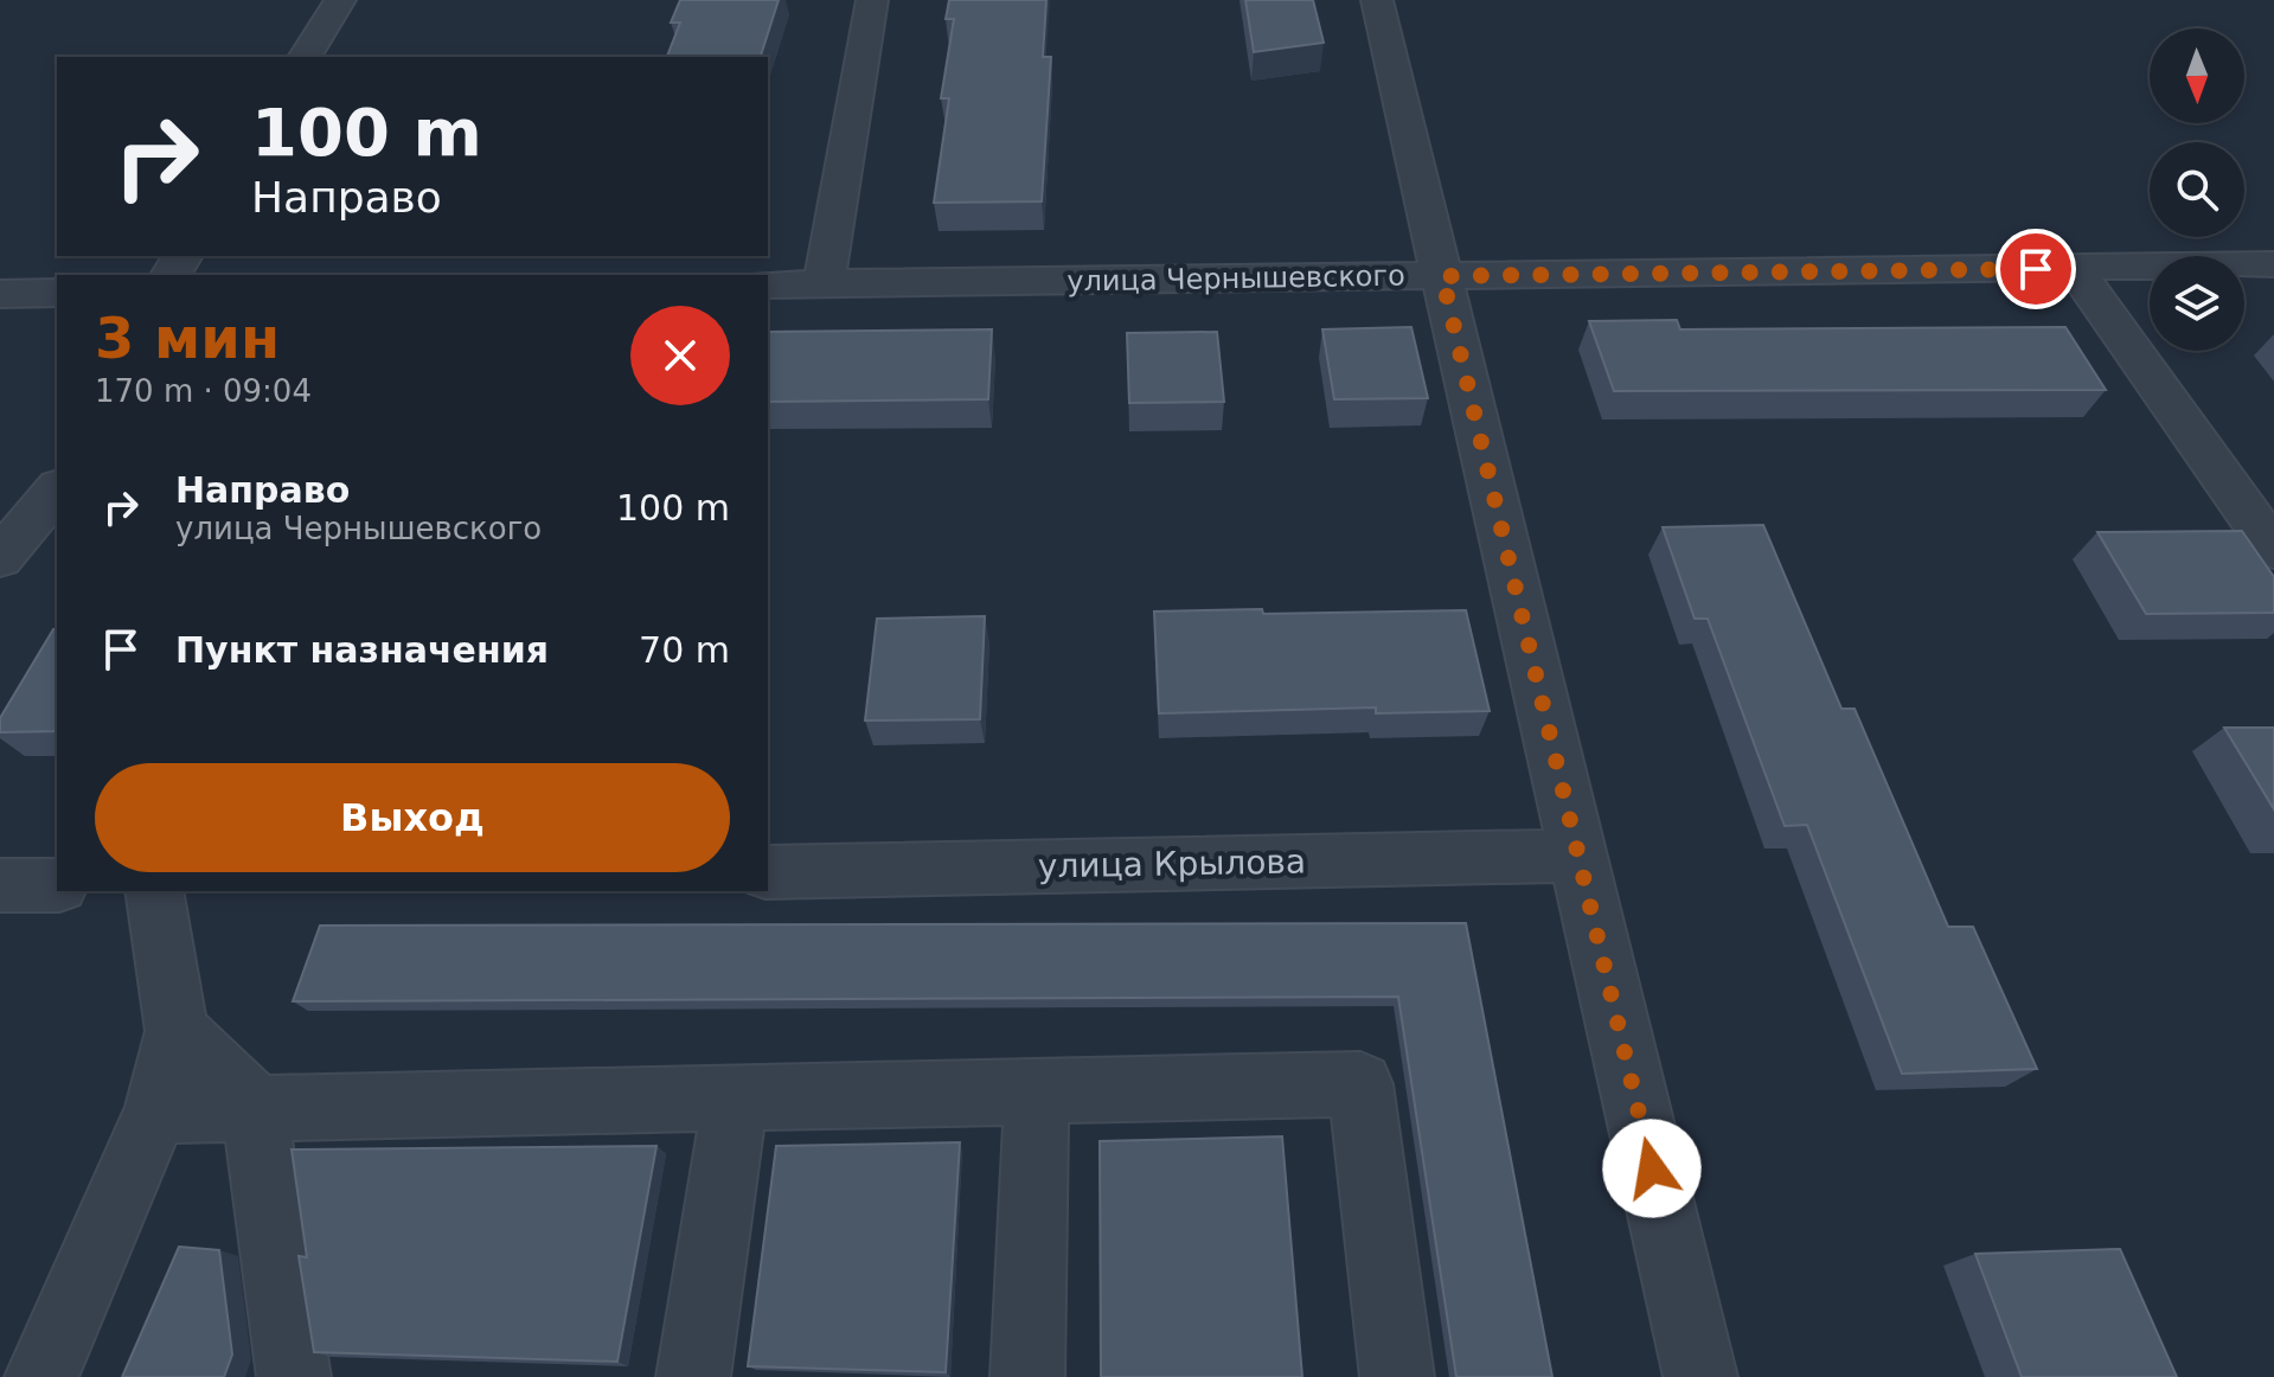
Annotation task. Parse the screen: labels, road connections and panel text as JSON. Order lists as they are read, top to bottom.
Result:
{
  "streets": {
    "street": ["улица Чернышевского", "улица Крылова"]
  },
  "north": "bottom",
  "page": {
    "turn": ["100 m", "Направо"],
    "heading": ["3 мин", "170 m · 09:04"],
    "list": [
      {
        "name": "Направо",
        "note": "улица Чернышевского",
        "value": "100 m"
      },
      {
        "name": "Пункт назначения",
        "value": "70 m"
      }
    ],
    "buttons": "Выход"
  }
}
